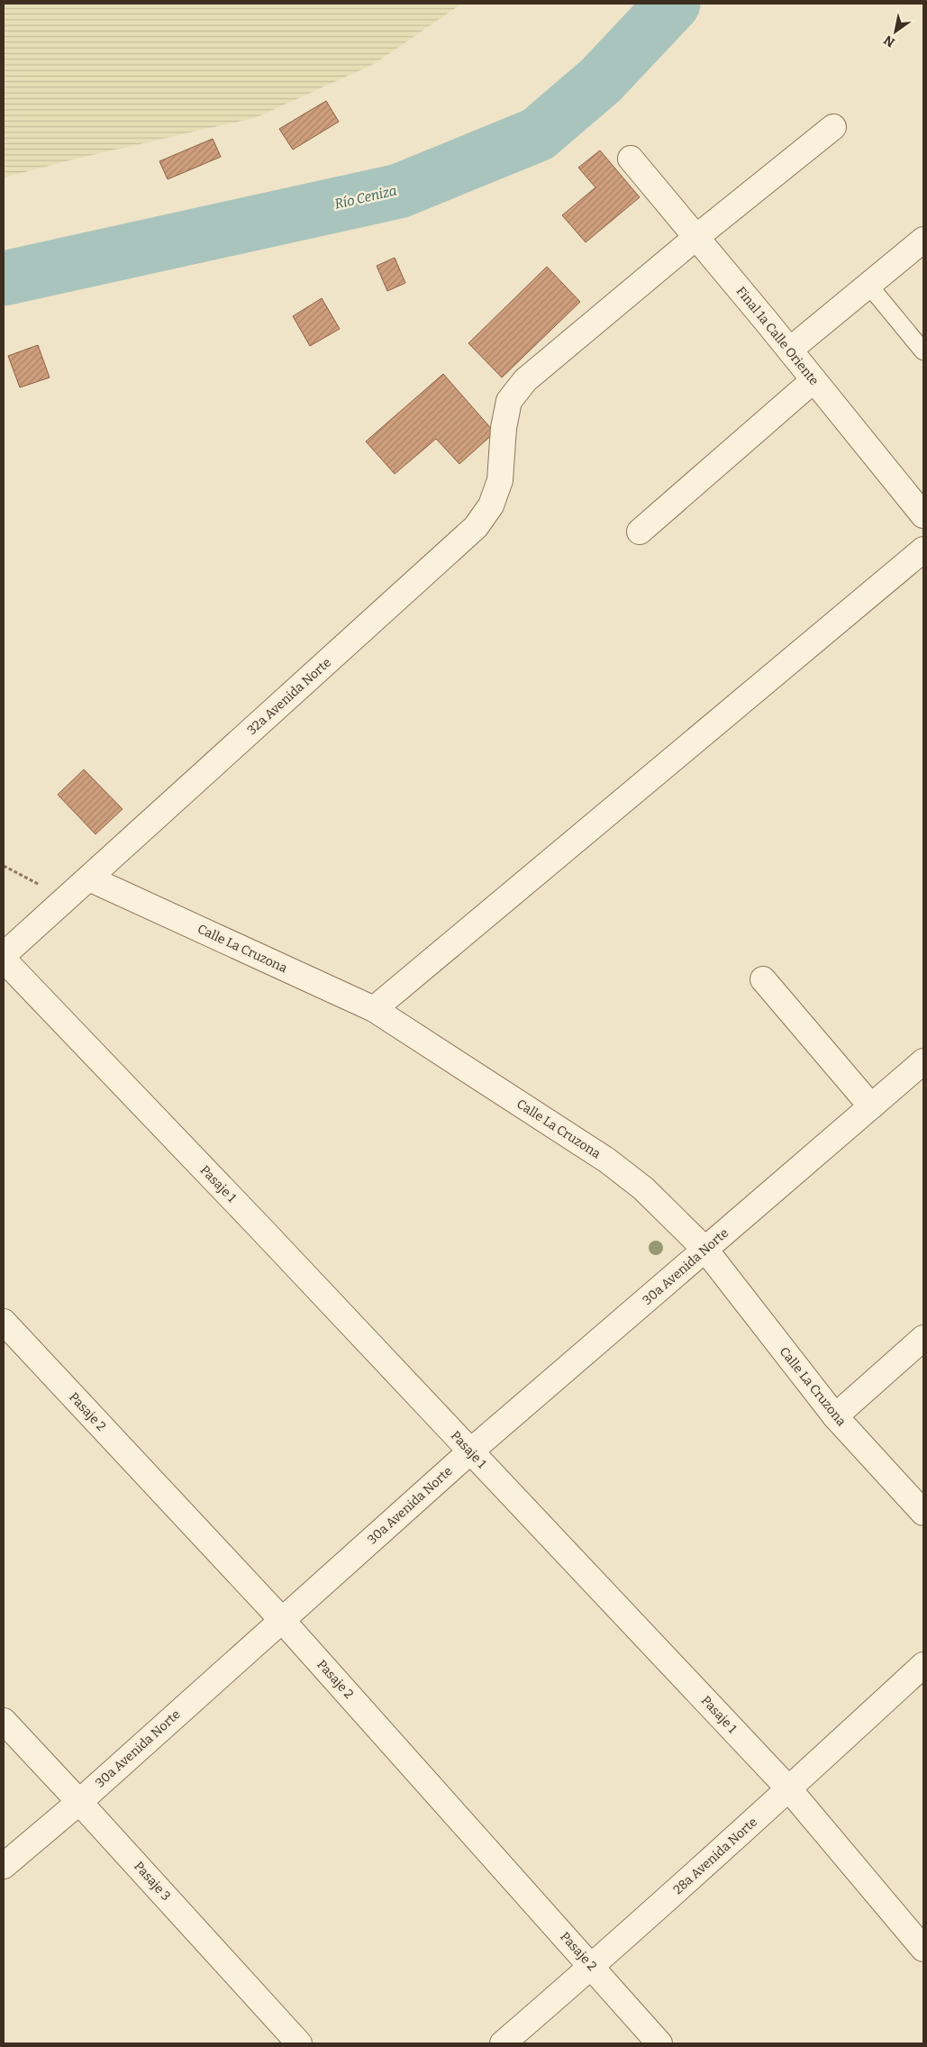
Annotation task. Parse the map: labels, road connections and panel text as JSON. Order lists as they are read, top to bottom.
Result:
{
  "streets": {
    "street": [
      "Final 1a Calle Oriente",
      "32a Avenida Norte",
      "Calle La Cruzona",
      "Pasaje 1",
      "30a Avenida Norte",
      "Pasaje 2",
      "28a Avenida Norte",
      "Pasaje 3"
    ]
  },
  "crossings": [
    ["Final 1a Calle Oriente", "32a Avenida Norte"],
    ["32a Avenida Norte", "Calle La Cruzona"],
    ["Calle La Cruzona", "30a Avenida Norte"],
    ["Pasaje 1", "30a Avenida Norte"],
    ["Pasaje 1", "28a Avenida Norte"],
    ["30a Avenida Norte", "Pasaje 2"],
    ["30a Avenida Norte", "Pasaje 3"],
    ["Pasaje 2", "28a Avenida Norte"]
  ],
  "water": ["Río Ceniza"],
  "north": "bottom left"
}
